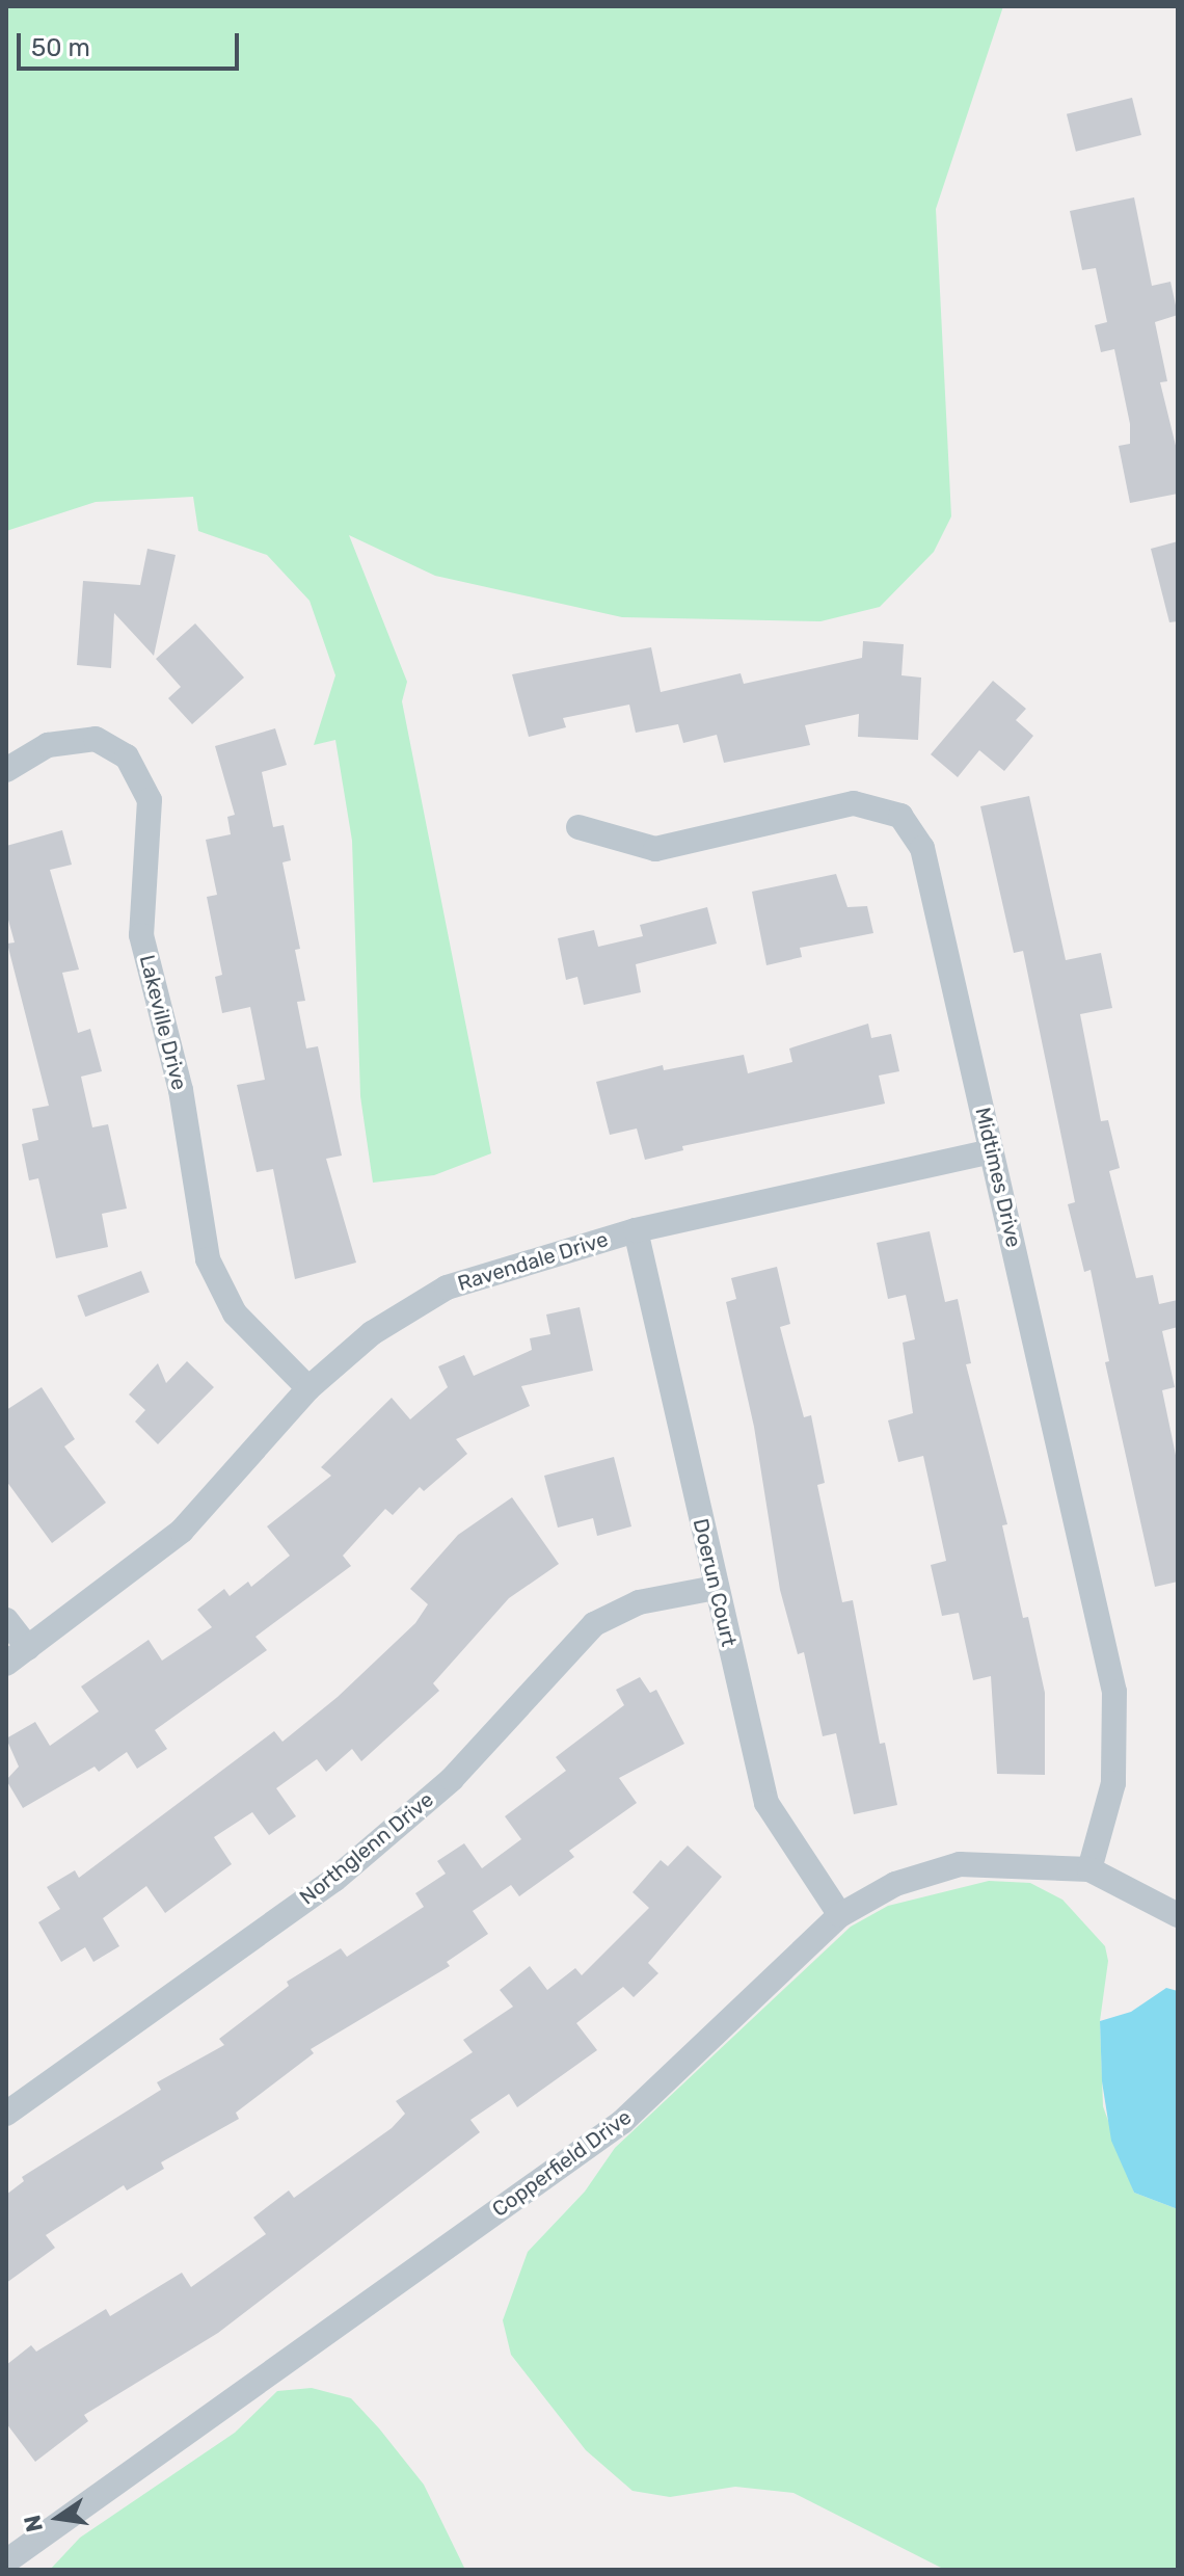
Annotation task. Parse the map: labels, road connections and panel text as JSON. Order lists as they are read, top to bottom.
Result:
{
  "streets": {
    "street": [
      "Lakeville Drive",
      "Midtimes Drive",
      "Ravendale Drive",
      "Doerun Court",
      "Northglenn Drive",
      "Copperfield Drive"
    ]
  },
  "crossings": [
    ["Lakeville Drive", "Ravendale Drive"],
    ["Midtimes Drive", "Ravendale Drive"],
    ["Midtimes Drive", "Copperfield Drive"],
    ["Ravendale Drive", "Doerun Court"],
    ["Doerun Court", "Northglenn Drive"],
    ["Doerun Court", "Copperfield Drive"]
  ],
  "scale_bar": "50 m",
  "north": "left"
}
